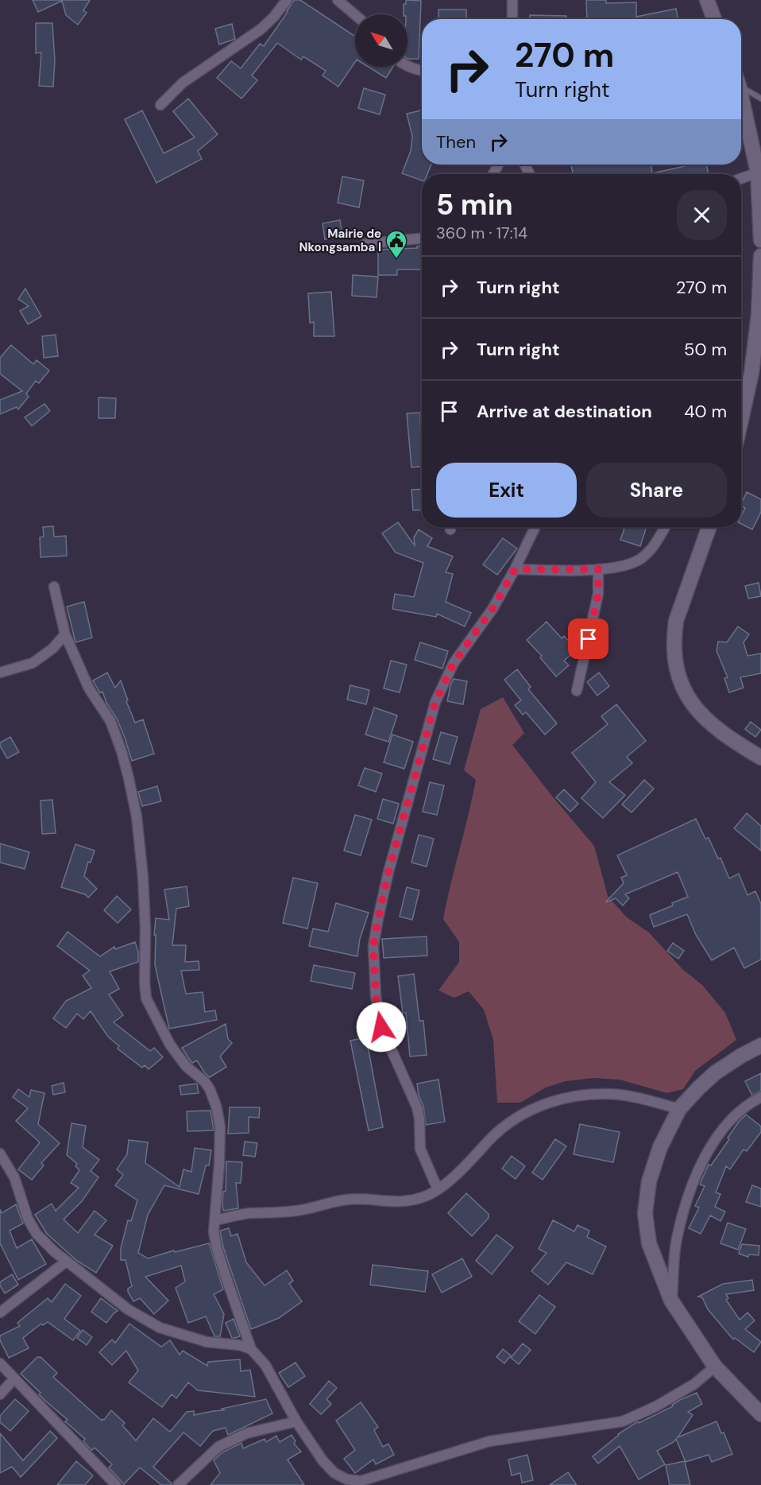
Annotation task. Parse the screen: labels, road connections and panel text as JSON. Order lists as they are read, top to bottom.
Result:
{
  "places": {
    "public building": ["Mairie de Nkongsamba I"]
  },
  "north": "top left",
  "page": {
    "turn": ["270 m", "Turn right"],
    "then": "Then",
    "heading": ["5 min", "360 m · 17:14"],
    "list": [
      {
        "name": "Turn right",
        "value": "270 m"
      },
      {
        "name": "Turn right",
        "value": "50 m"
      },
      {
        "name": "Arrive at destination",
        "value": "40 m"
      }
    ],
    "buttons": ["Exit", "Share"]
  }
}
